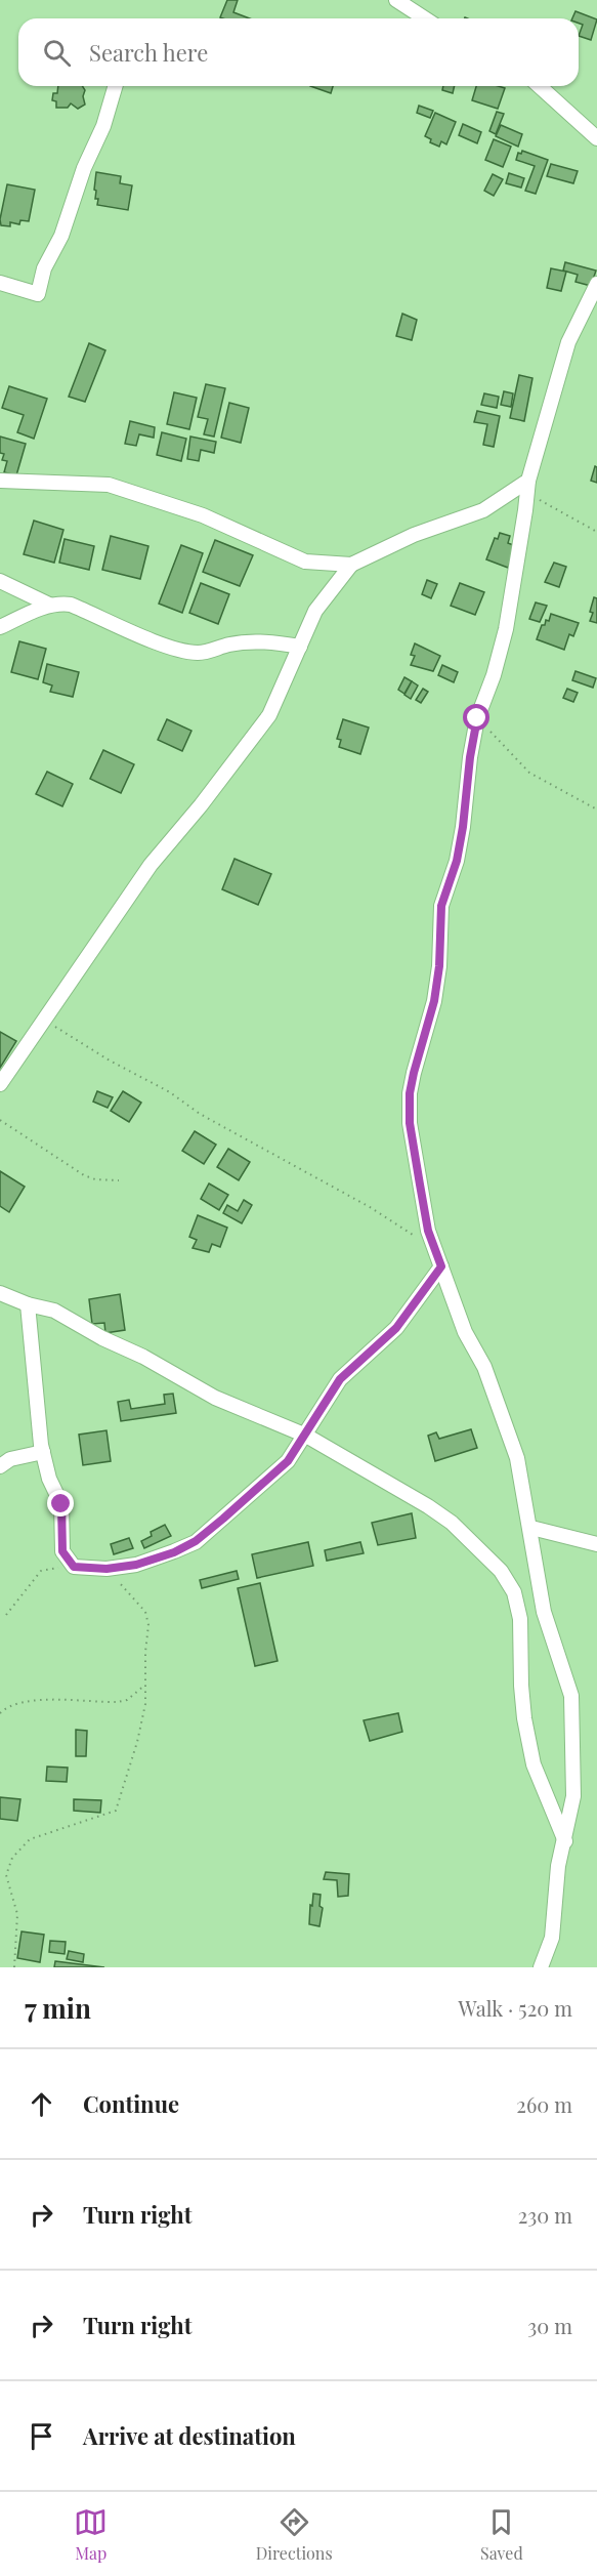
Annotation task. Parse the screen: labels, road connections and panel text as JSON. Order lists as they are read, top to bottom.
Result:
{
  "page": {
    "search": "Search here",
    "heading": ["7 min", "Walk · 520 m"],
    "list": [
      ["Continue", "260 m"],
      ["Turn right", "230 m"],
      ["Turn right", "30 m"],
      "Arrive at destination"
    ],
    "nav": ["Map", "Directions", "Saved"]
  }
}
